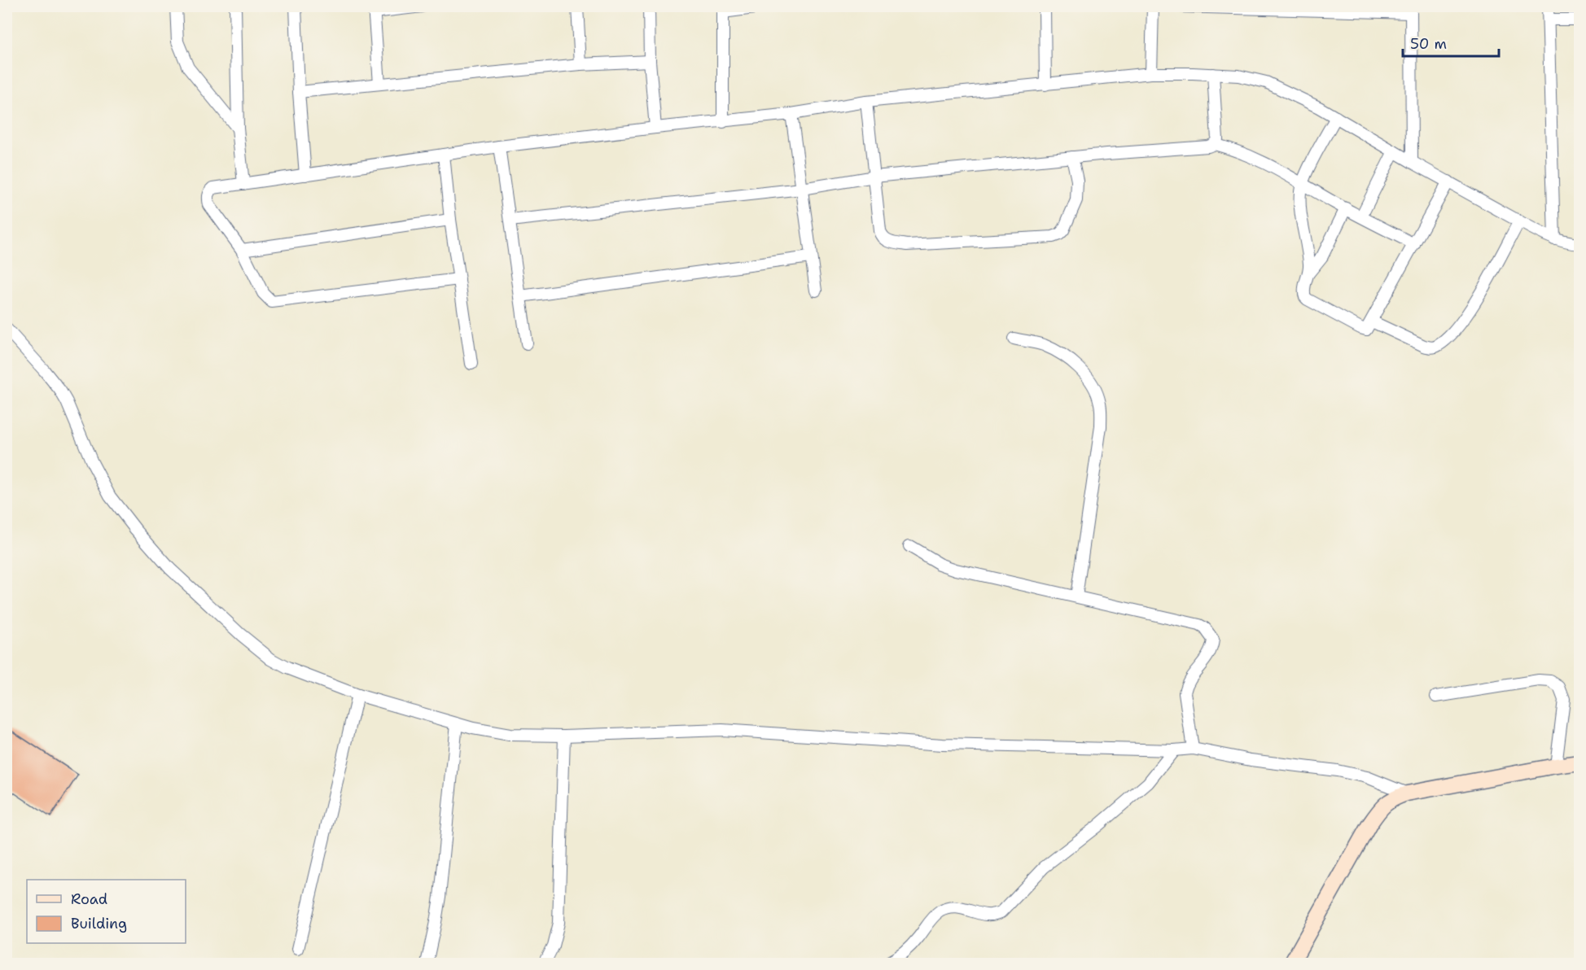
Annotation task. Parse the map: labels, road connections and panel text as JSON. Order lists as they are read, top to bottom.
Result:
{
  "legend": ["Road", "Building"],
  "scale_bar": "50 m"
}
